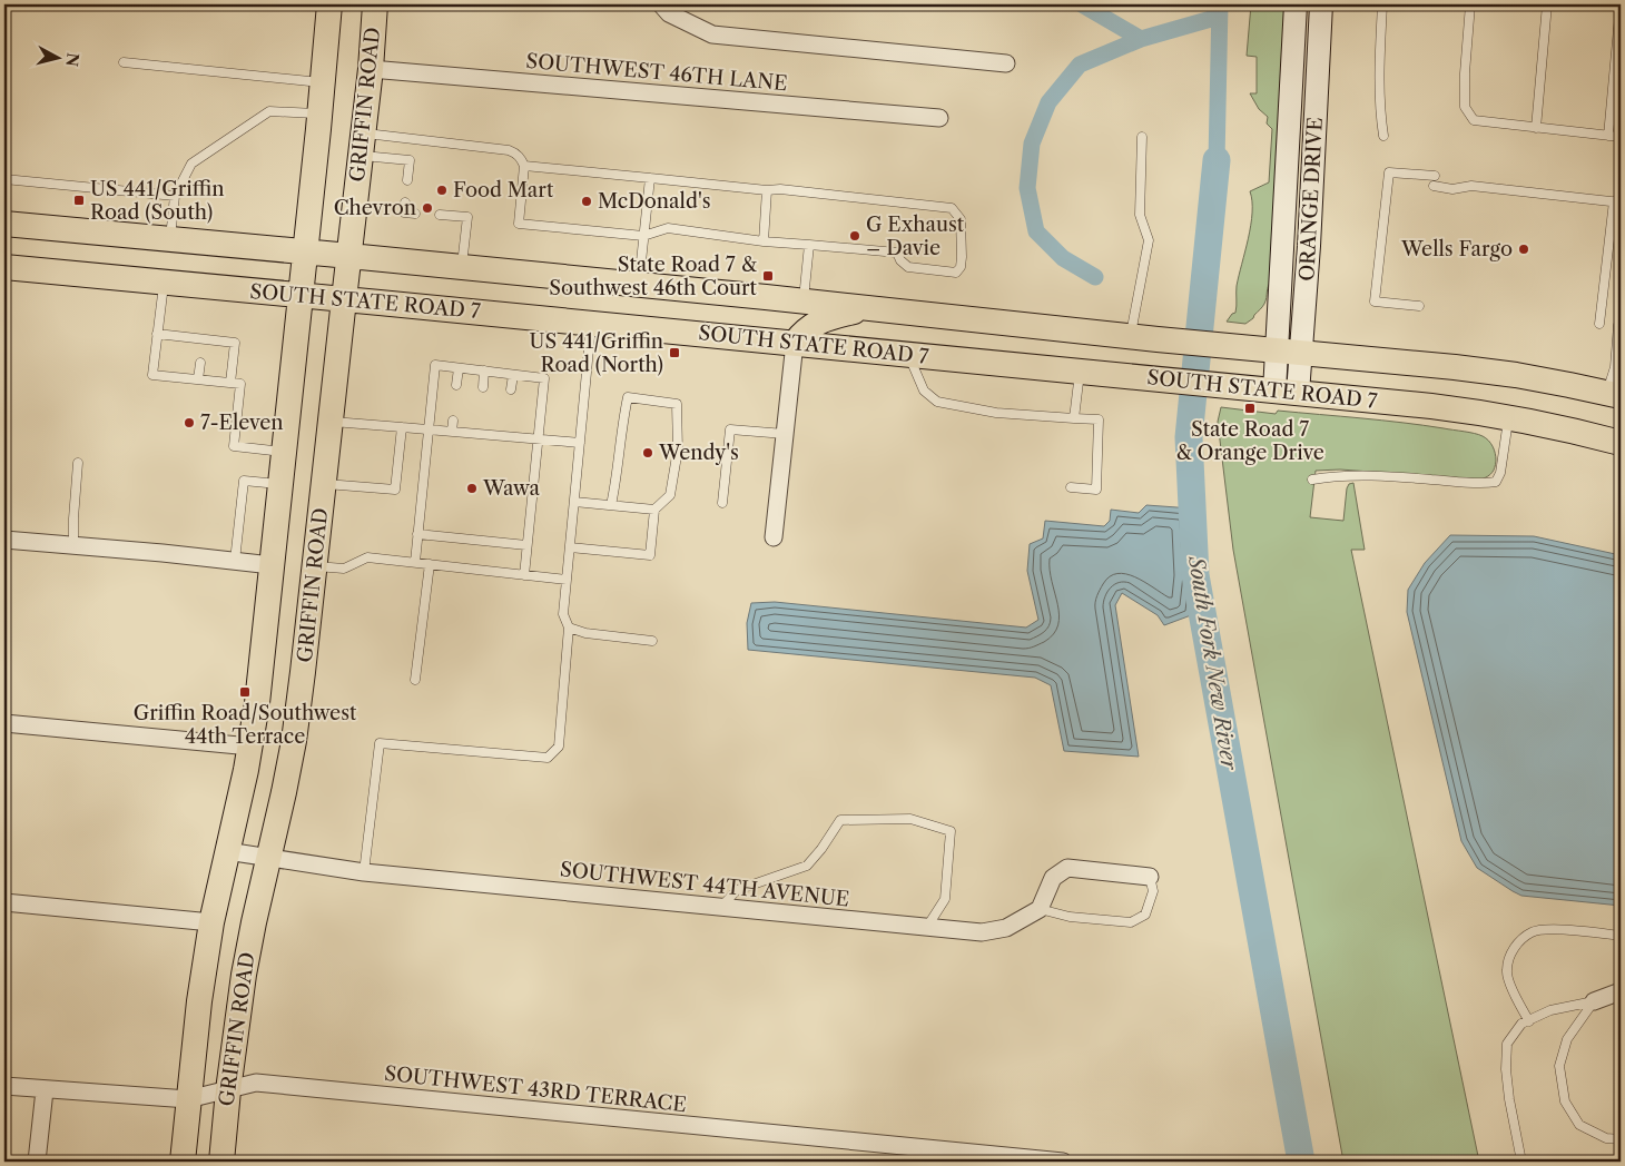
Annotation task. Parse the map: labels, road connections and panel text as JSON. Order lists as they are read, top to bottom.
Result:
{
  "streets": {
    "main road": ["GRIFFIN ROAD", "SOUTH STATE ROAD 7"],
    "street": [
      "SOUTHWEST 46TH LANE",
      "ORANGE DRIVE",
      "SOUTHWEST 44TH AVENUE",
      "SOUTHWEST 43RD TERRACE"
    ]
  },
  "crossings": [
    ["SOUTHWEST 46TH LANE", "GRIFFIN ROAD"],
    ["GRIFFIN ROAD", "SOUTH STATE ROAD 7"],
    ["GRIFFIN ROAD", "SOUTHWEST 44TH AVENUE"],
    ["GRIFFIN ROAD", "SOUTHWEST 43RD TERRACE"],
    ["ORANGE DRIVE", "SOUTH STATE ROAD 7"]
  ],
  "water": ["South Fork New River"],
  "places": {
    "other": [
      "Food Mart",
      "McDonald's",
      "Chevron",
      "G Exhaust – Davie",
      "Wells Fargo",
      "7-Eleven",
      "Wendy's",
      "Wawa"
    ],
    "transit": [
      "US 441/Griffin Road (South)",
      "State Road 7 & Southwest 46th Court",
      "US 441/Griffin Road (North)",
      "State Road 7 & Orange Drive",
      "Griffin Road/Southwest 44th Terrace"
    ]
  },
  "north": "right"
}
